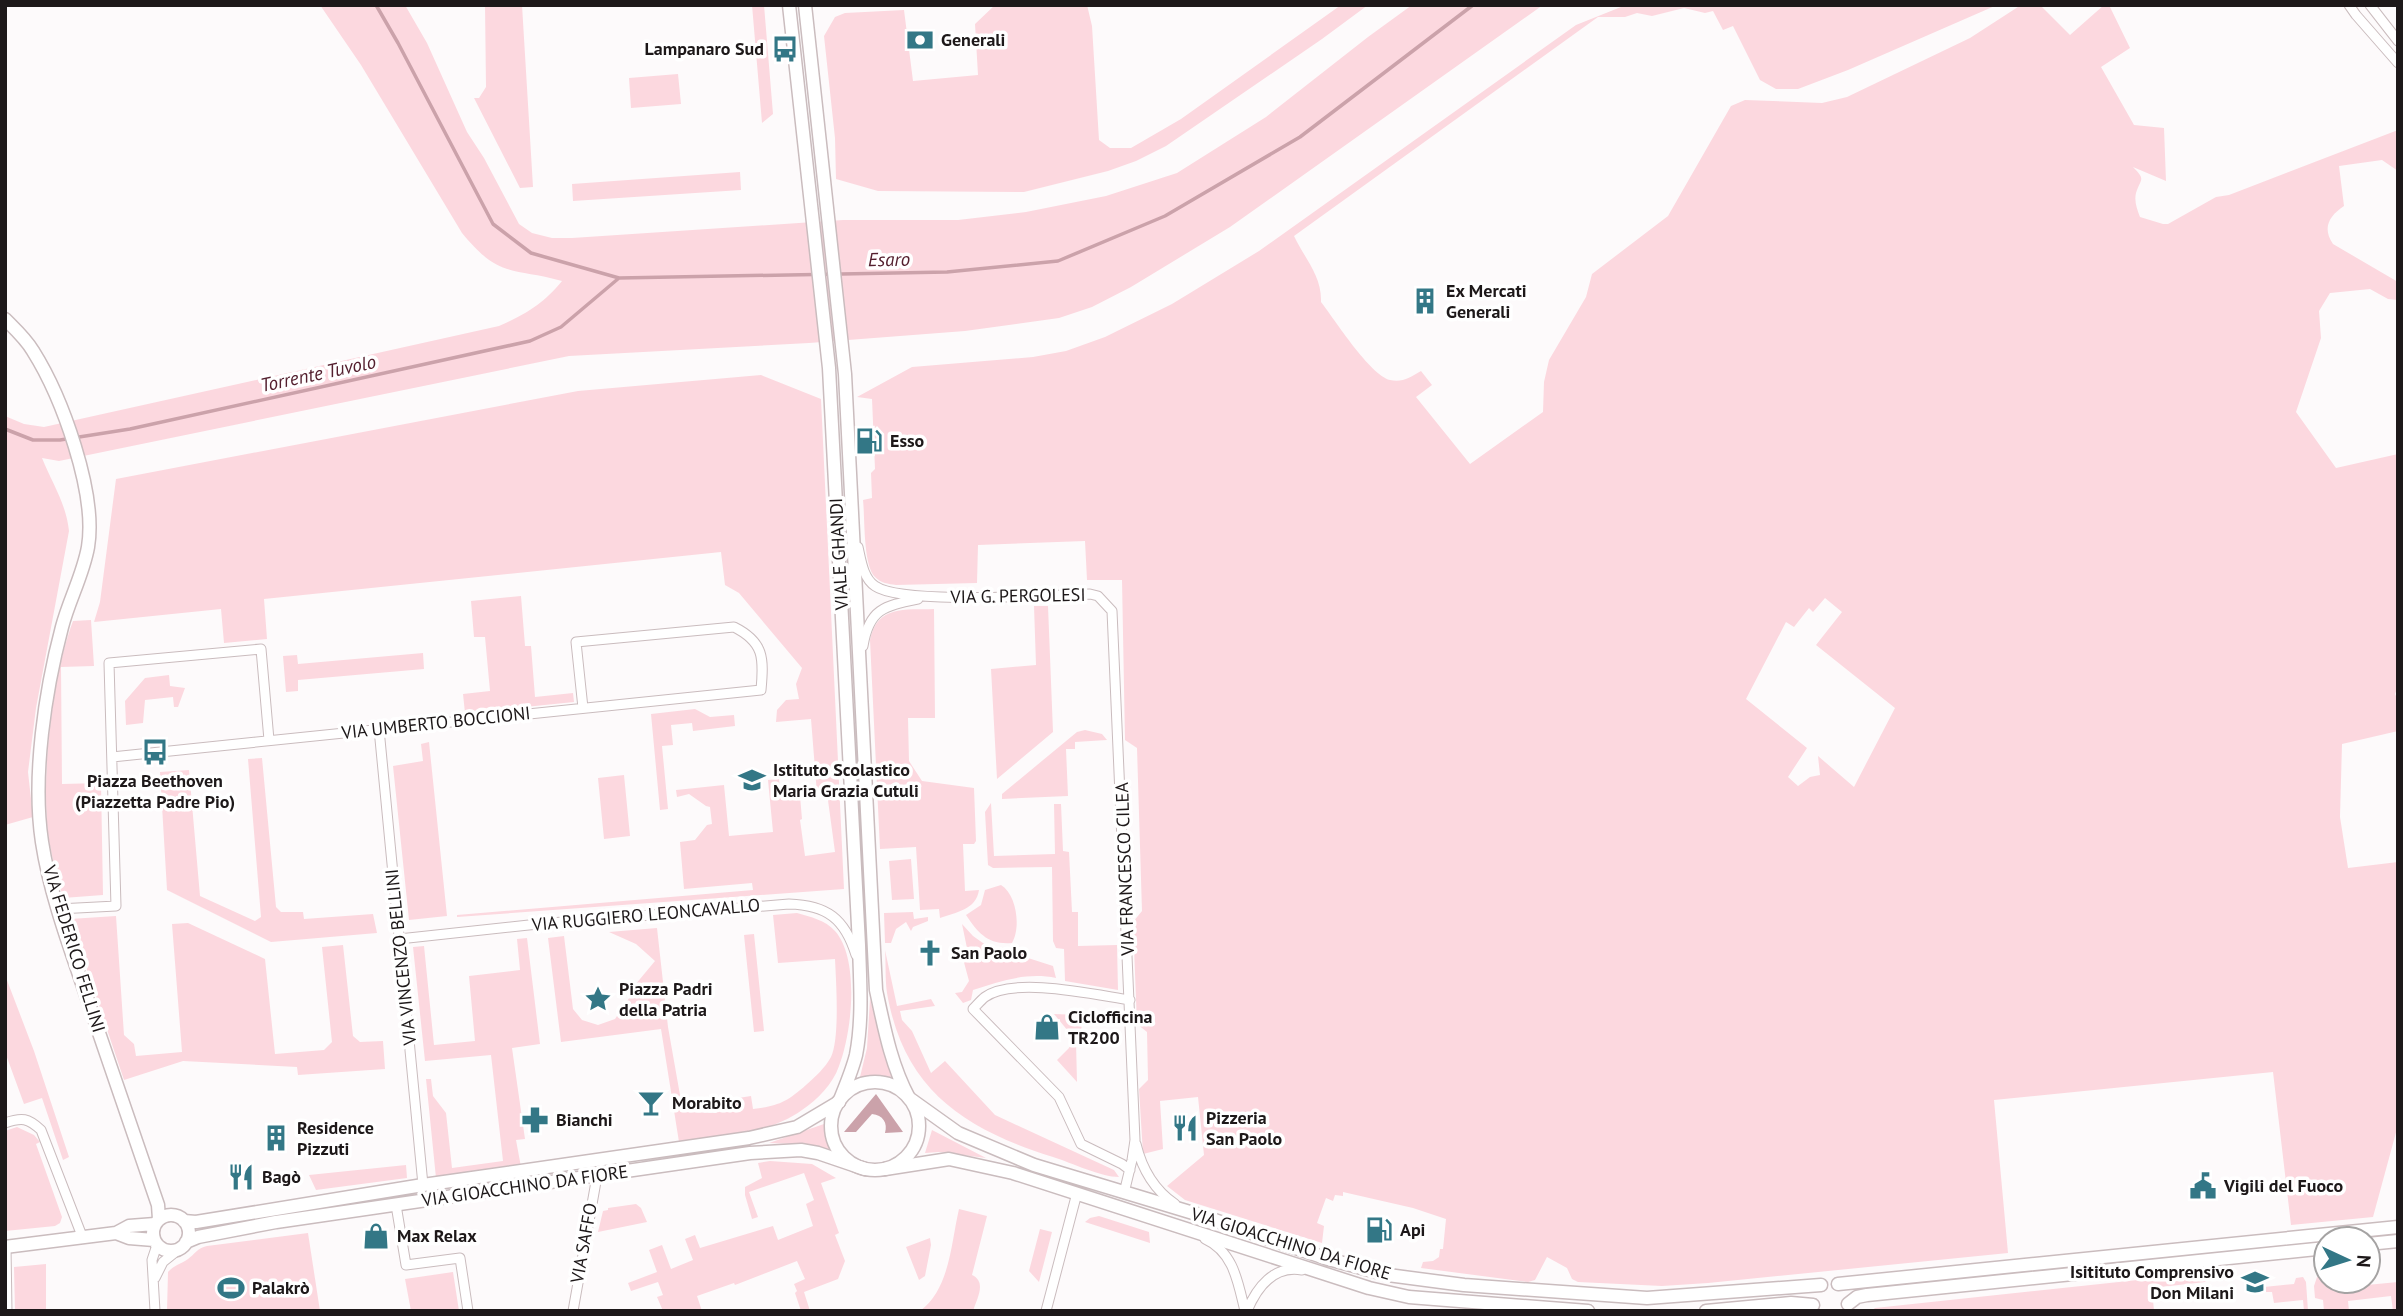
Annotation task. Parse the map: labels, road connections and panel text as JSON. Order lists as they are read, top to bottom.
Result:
{
  "streets": {
    "street": [
      "VIALE GHANDI",
      "VIA G. PERGOLESI",
      "VIA UMBERTO BOCCIONI",
      "VIA FRANCESCO CILEA",
      "VIA RUGGIERO LEONCAVALLO",
      "VIA FEDERICO FELLINI",
      "VIA VINCENZO BELLINI",
      "VIA GIOACCHINO DA FIORE",
      "VIA SAFFO"
    ]
  },
  "crossings": [
    ["VIALE GHANDI", "VIA RUGGIERO LEONCAVALLO"],
    ["VIALE GHANDI", "VIA GIOACCHINO DA FIORE"],
    ["VIA G. PERGOLESI", "VIA FRANCESCO CILEA"],
    ["VIA UMBERTO BOCCIONI", "VIA VINCENZO BELLINI"],
    ["VIA RUGGIERO LEONCAVALLO", "VIA VINCENZO BELLINI"],
    ["VIA FEDERICO FELLINI", "VIA GIOACCHINO DA FIORE"],
    ["VIA VINCENZO BELLINI", "VIA GIOACCHINO DA FIORE"],
    ["VIA GIOACCHINO DA FIORE", "VIA SAFFO"]
  ],
  "water": ["Esaro", "Torrente Tuvolo"],
  "places": {
    "bank": ["Generali"],
    "bus stop": ["Lampanaro Sud", "Piazza Beethoven (Piazzetta Padre Pio)"],
    "building": ["Ex Mercati Generali", "Residence Pizzuti"],
    "fuel station": ["Esso", "Api"],
    "school or university": ["Istituto Scolastico Maria Grazia Cutuli", "Isitituto Comprensivo Don Milani"],
    "church": ["San Paolo"],
    "place": ["Piazza Padri della Patria"],
    "shop": ["Ciclofficina TR200", "Max Relax"],
    "bar": ["Morabito"],
    "pharmacy": ["Bianchi"],
    "restaurant": ["Pizzeria San Paolo", "Bagò"],
    "public building": ["Vigili del Fuoco"],
    "sports": ["Palakrò"]
  },
  "north": "right"
}
